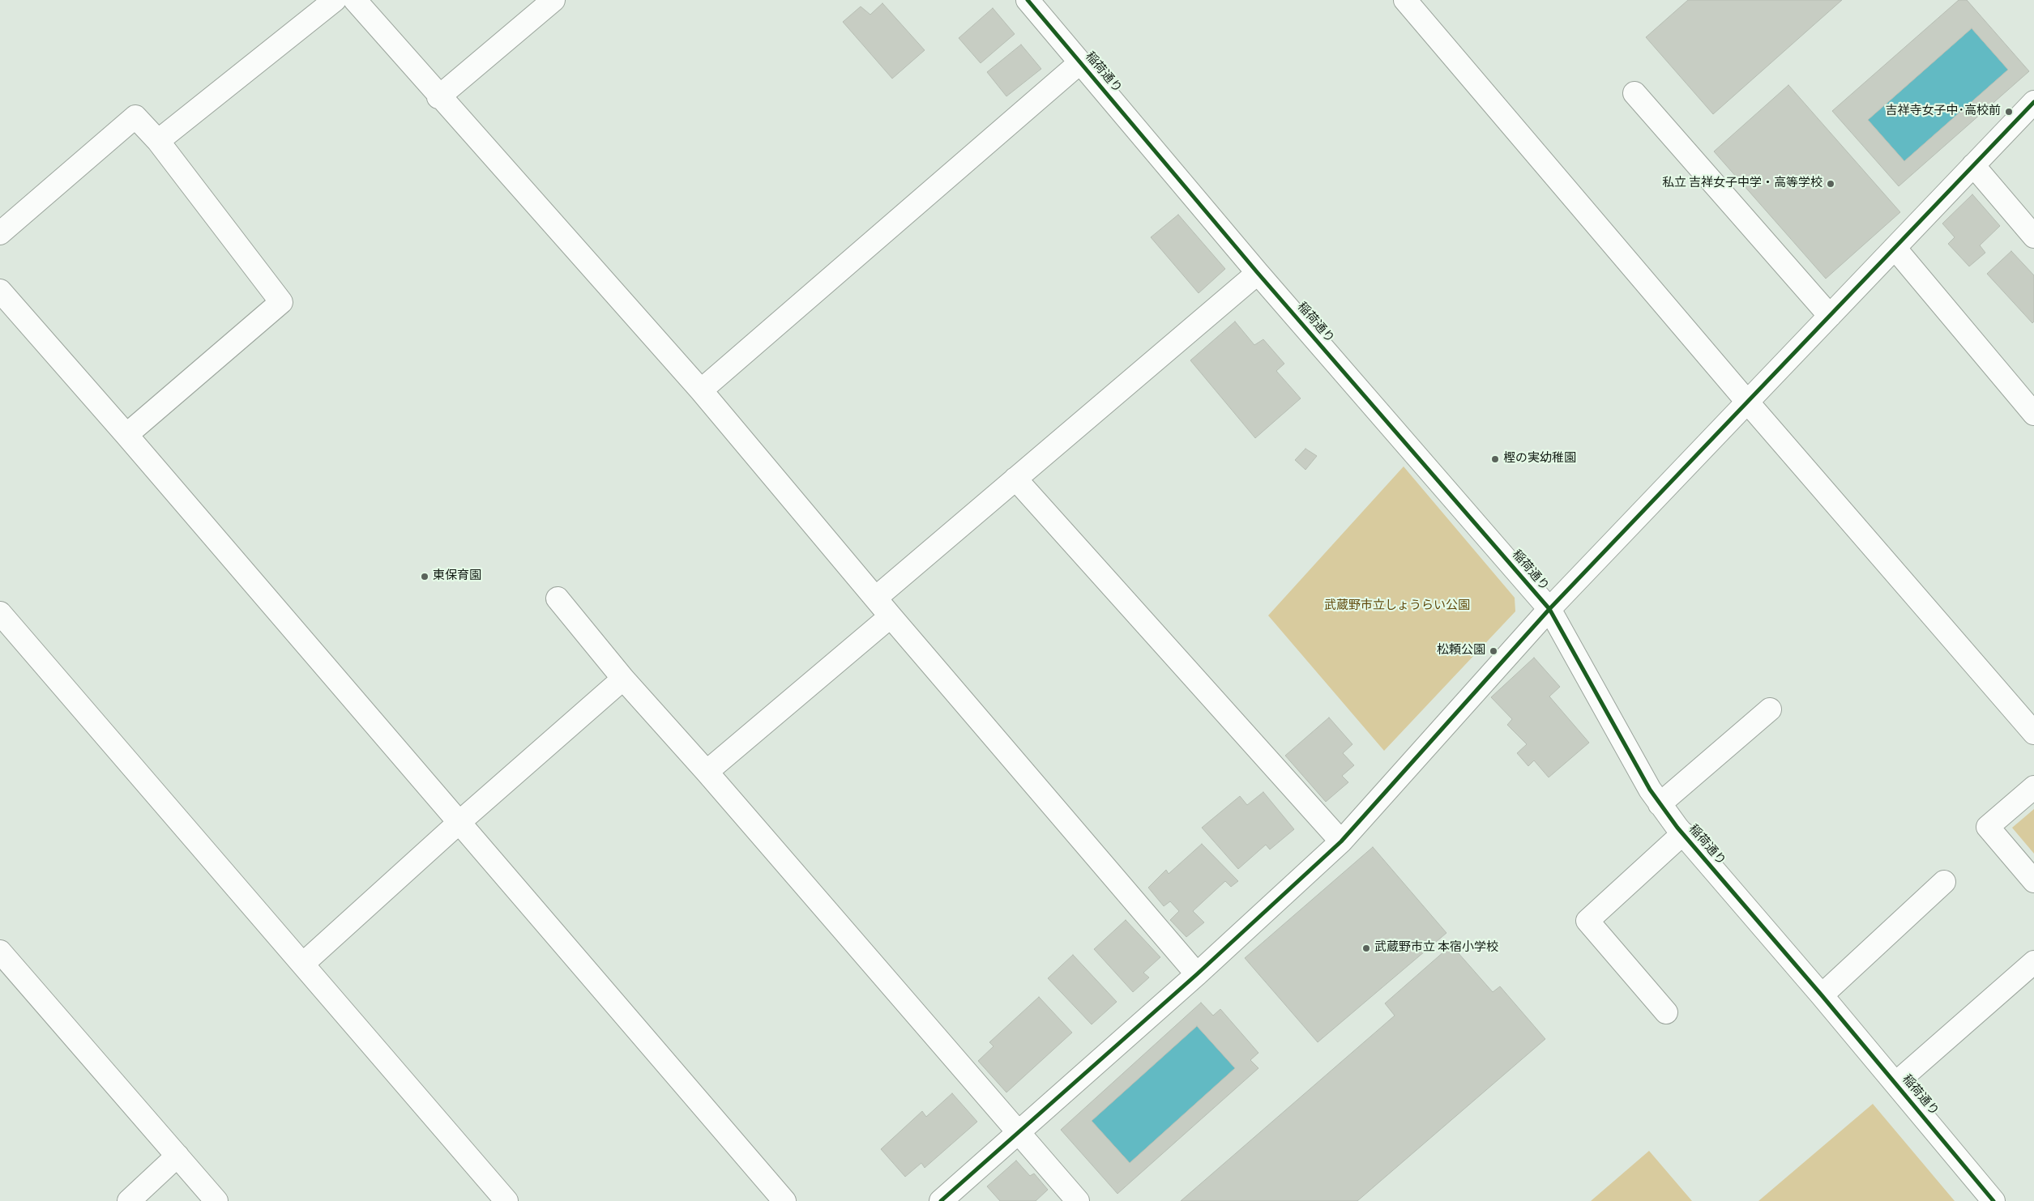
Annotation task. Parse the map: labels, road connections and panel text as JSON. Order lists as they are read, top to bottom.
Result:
{
  "streets": {
    "street": ["稲荷通り"]
  },
  "parks": ["武蔵野市立しょうらい公園"],
  "places": [
    "吉祥寺女子中･高校前",
    "私立 吉祥女子中学・高等学校",
    "樫の実幼稚園",
    "東保育園",
    "松頼公園",
    "武蔵野市立 本宿小学校"
  ]
}
